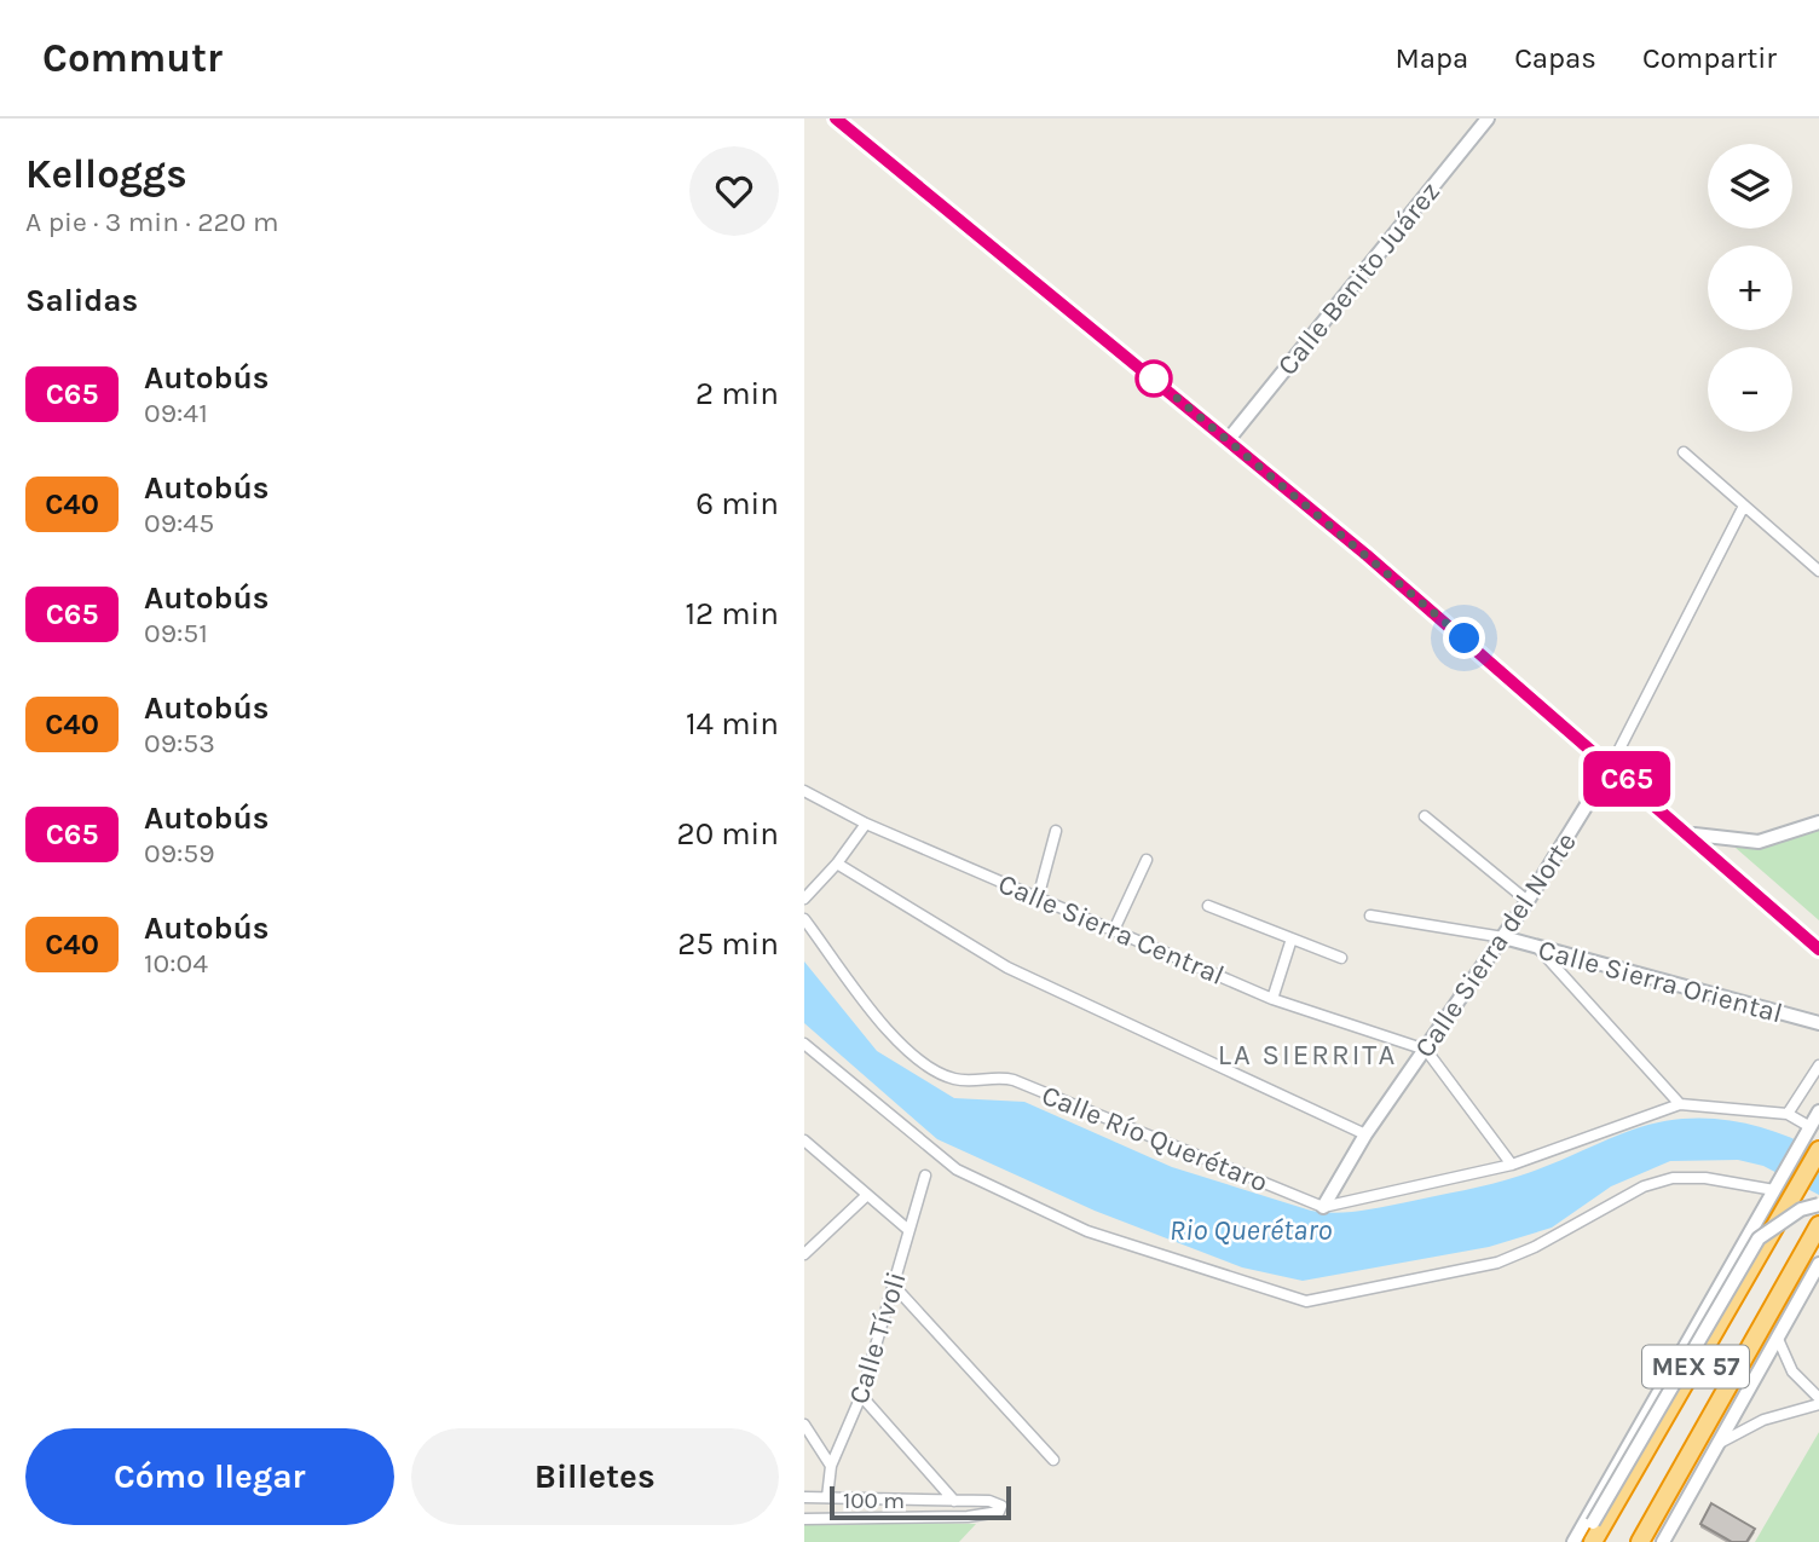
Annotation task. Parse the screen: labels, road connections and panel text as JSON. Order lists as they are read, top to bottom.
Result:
{
  "streets": {
    "highway": ["MEX 57"],
    "main road": ["Calle Benito Juárez", "Calle Sierra del Norte", "Calle Sierra Oriental"],
    "street": ["Calle Sierra Central", "Calle Río Querétaro", "Calle Tívoli"]
  },
  "crossings": [
    ["Calle Sierra Central", "Calle Sierra del Norte"],
    ["Calle Sierra del Norte", "Calle Sierra Oriental"],
    ["Calle Sierra del Norte", "Calle Río Querétaro"]
  ],
  "districts": ["LA SIERRITA"],
  "water": ["Rio Querétaro"],
  "lines": ["bus line C65"],
  "scale_bar": "100 m",
  "page": {
    "header": "Commutr",
    "nav": ["Mapa", "Capas", "Compartir"],
    "heading": [
      ["Kelloggs", "A pie · 3 min · 220 m"],
      "Salidas"
    ],
    "on_map": "C65",
    "map_buttons": ["+", "−"],
    "list": [
      {
        "mark": "C65",
        "name": "Autobús",
        "note": "09:41",
        "value": "2 min"
      },
      {
        "mark": "C40",
        "name": "Autobús",
        "note": "09:45",
        "value": "6 min"
      },
      {
        "mark": "C65",
        "name": "Autobús",
        "note": "09:51",
        "value": "12 min"
      },
      {
        "mark": "C40",
        "name": "Autobús",
        "note": "09:53",
        "value": "14 min"
      },
      {
        "mark": "C65",
        "name": "Autobús",
        "note": "09:59",
        "value": "20 min"
      },
      {
        "mark": "C40",
        "name": "Autobús",
        "note": "10:04",
        "value": "25 min"
      }
    ],
    "buttons": ["Cómo llegar", "Billetes"],
    "scale": "100 m"
  }
}
